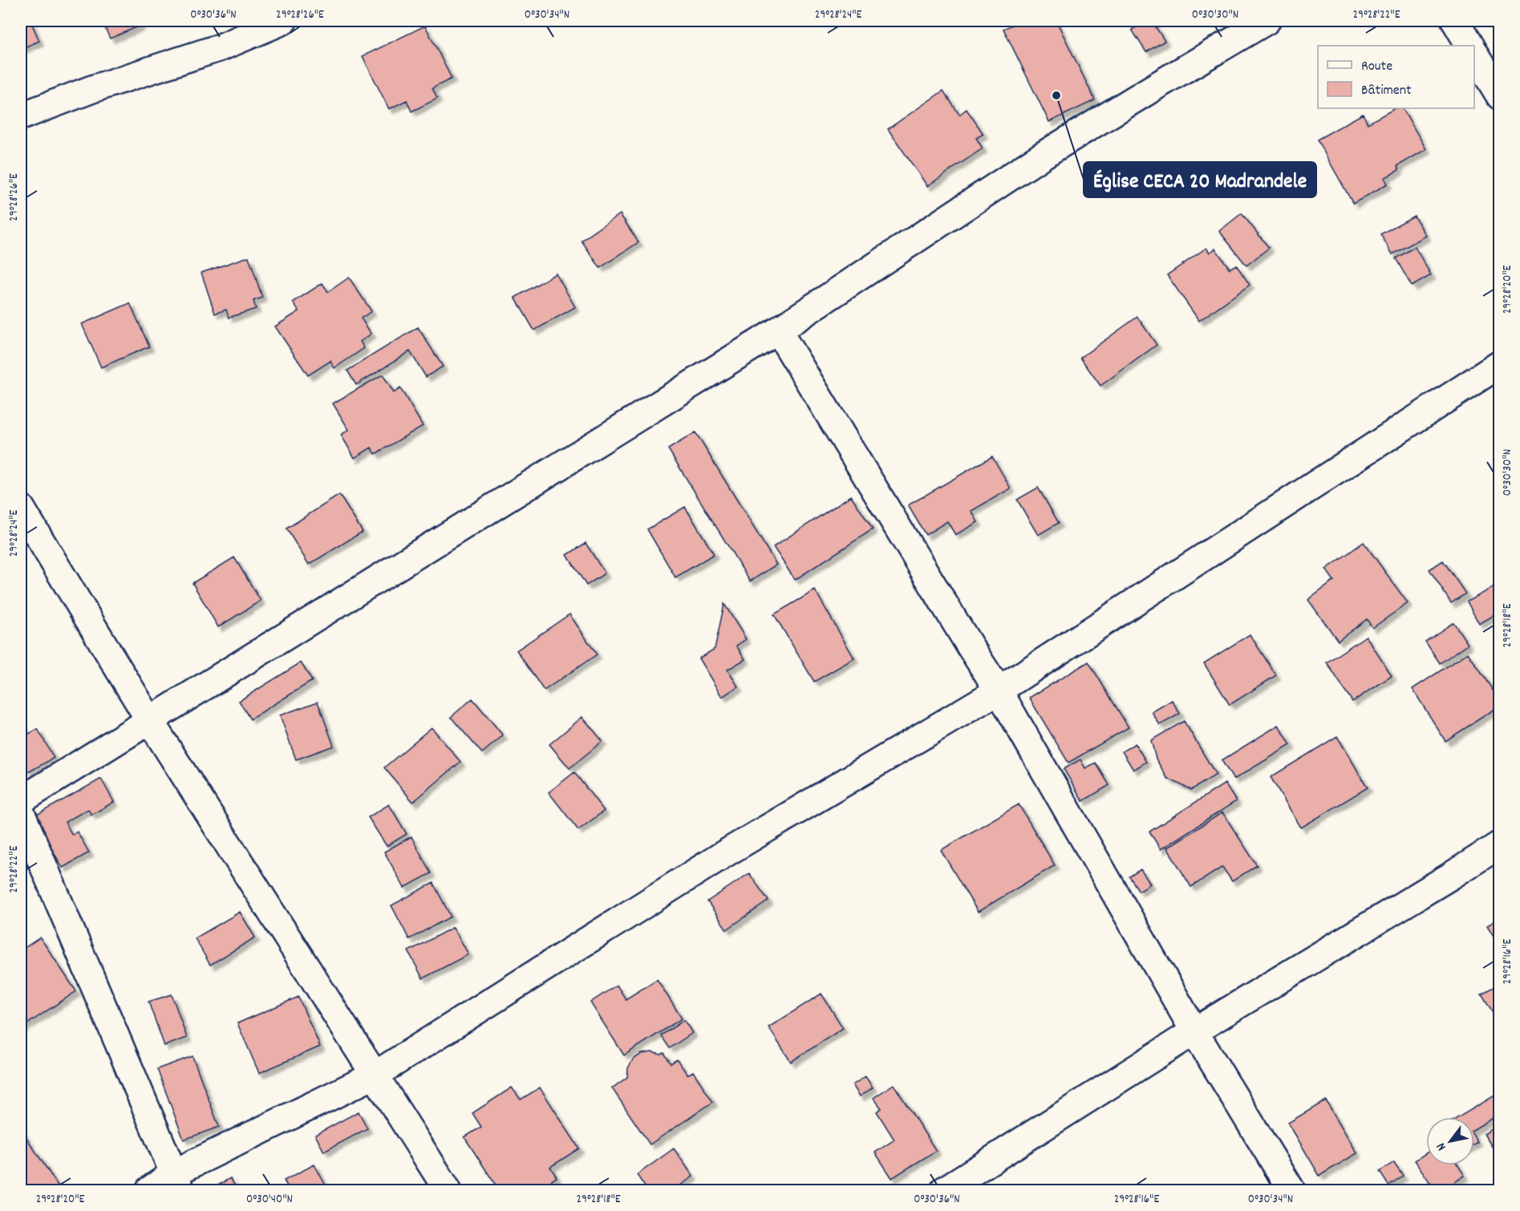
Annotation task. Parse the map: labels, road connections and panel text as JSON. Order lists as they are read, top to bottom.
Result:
{
  "places": ["Église CECA 20 Madrandele"],
  "legend": ["Route", "Bâtiment"],
  "north": "bottom left",
  "coordinates": [
    "0°30'36\"N",
    "29°28'26\"E",
    "0°30'34\"N",
    "29°28'24\"E",
    "0°30'30\"N",
    "29°28'22\"E",
    "29°28'20\"E",
    "29°28'18\"E",
    "29°28'16\"E",
    "0°30'40\"N"
  ]
}
